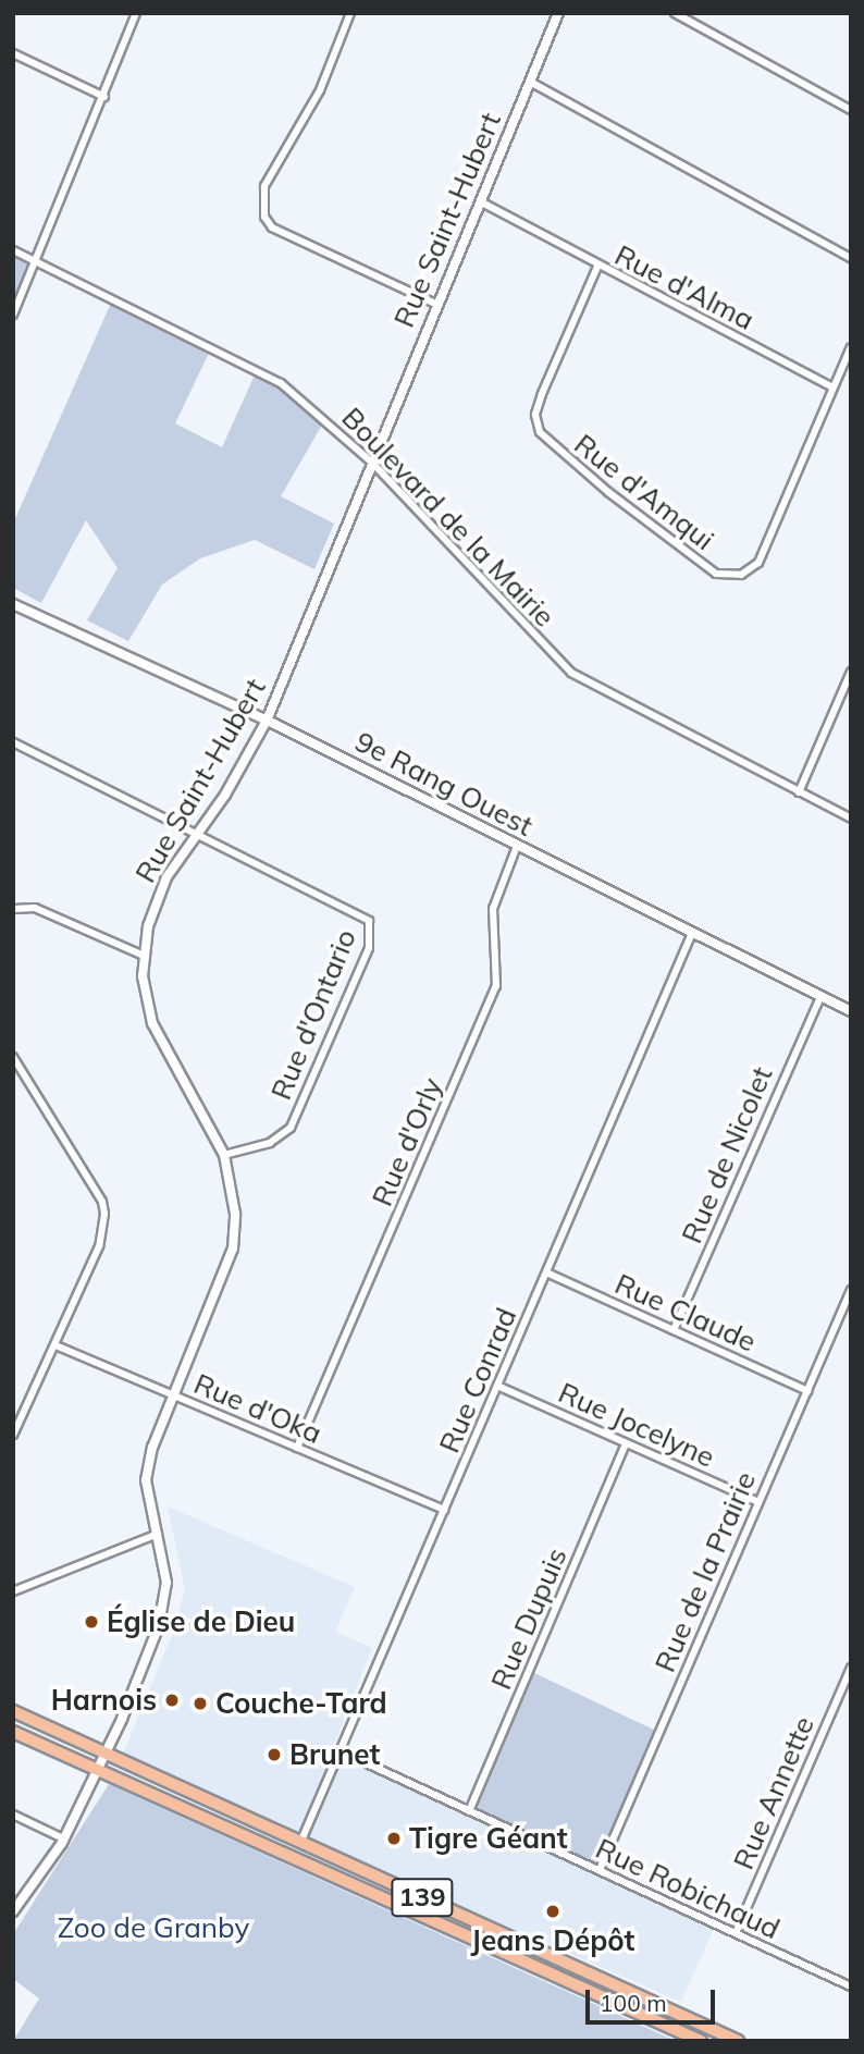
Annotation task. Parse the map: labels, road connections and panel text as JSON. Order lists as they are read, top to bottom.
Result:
{
  "streets": {
    "highway": ["139"],
    "street": [
      "Rue Saint-Hubert",
      "Rue d'Alma",
      "Rue d'Amqui",
      "Boulevard de la Mairie",
      "9e Rang Ouest",
      "Rue d'Ontario",
      "Rue d'Orly",
      "Rue de Nicolet",
      "Rue Claude",
      "Rue Conrad",
      "Rue d'Oka",
      "Rue Jocelyne",
      "Rue de la Prairie",
      "Rue Dupuis",
      "Rue Annette",
      "Rue Robichaud"
    ]
  },
  "crossings": [
    ["Rue Saint-Hubert", "Rue d'Alma"],
    ["Rue Saint-Hubert", "Boulevard de la Mairie"],
    ["Rue Saint-Hubert", "9e Rang Ouest"],
    ["Rue Saint-Hubert", "Rue d'Ontario"],
    ["Rue Saint-Hubert", "Rue d'Oka"],
    ["Rue Saint-Hubert", "139"],
    ["Rue d'Alma", "Rue d'Amqui"],
    ["9e Rang Ouest", "Rue d'Orly"],
    ["9e Rang Ouest", "Rue de Nicolet"],
    ["9e Rang Ouest", "Rue Conrad"],
    ["Rue d'Orly", "Rue d'Oka"],
    ["Rue de Nicolet", "Rue Claude"],
    ["Rue Claude", "Rue Conrad"],
    ["Rue Claude", "Rue de la Prairie"],
    ["Rue Conrad", "Rue d'Oka"],
    ["Rue Conrad", "Rue Jocelyne"],
    ["Rue Conrad", "Rue Robichaud"],
    ["Rue Conrad", "139"],
    ["Rue Jocelyne", "Rue de la Prairie"],
    ["Rue Jocelyne", "Rue Dupuis"],
    ["Rue de la Prairie", "Rue Robichaud"],
    ["Rue Dupuis", "Rue Robichaud"],
    ["Rue Annette", "Rue Robichaud"]
  ],
  "parks": ["Zoo de Granby"],
  "places": [
    "Église de Dieu",
    "Harnois",
    "Couche-Tard",
    "Brunet",
    "Tigre Géant",
    "Jeans Dépôt"
  ],
  "scale_bar": "100 m"
}
